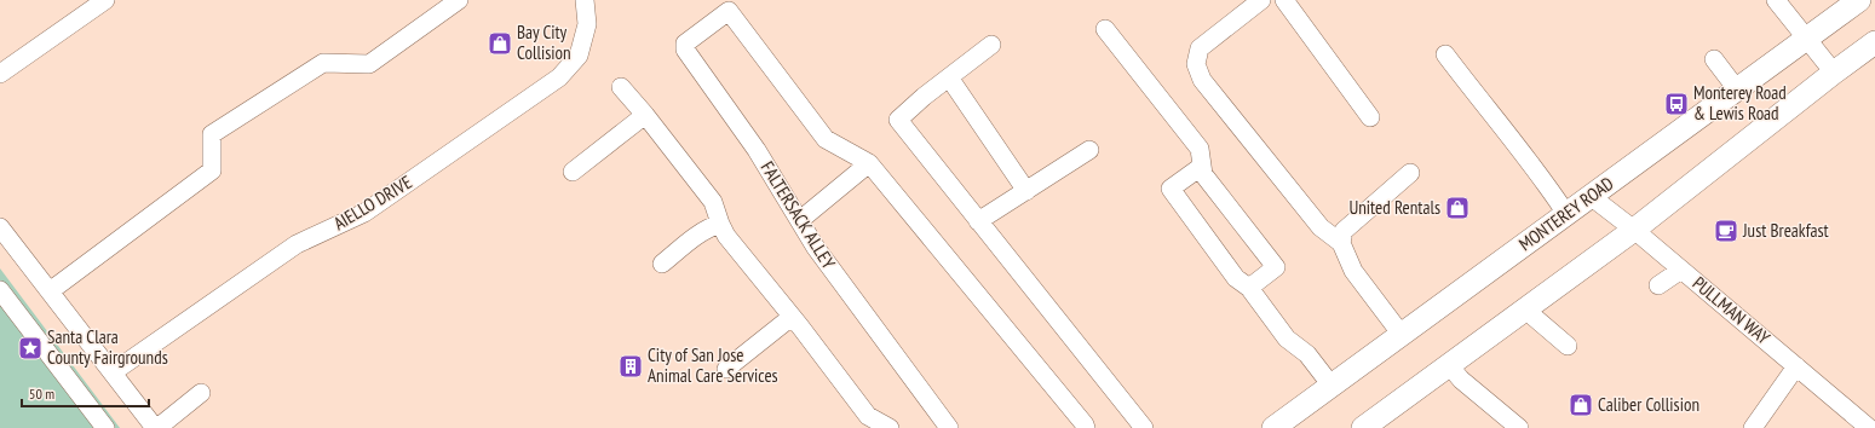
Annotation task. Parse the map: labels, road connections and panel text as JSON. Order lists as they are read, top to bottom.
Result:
{
  "streets": {
    "main road": ["MONTEREY ROAD"],
    "street": ["AIELLO DRIVE", "FALTERSACK ALLEY", "PULLMAN WAY"]
  },
  "crossings": [
    ["MONTEREY ROAD", "PULLMAN WAY"]
  ],
  "places": {
    "shop": ["Bay City Collision", "United Rentals", "Caliber Collision"],
    "bus stop": ["Monterey Road & Lewis Road"],
    "cafe": ["Just Breakfast"],
    "place": ["Santa Clara County Fairgrounds"],
    "building": ["City of San Jose Animal Care Services"]
  },
  "scale_bar": "50 m"
}
